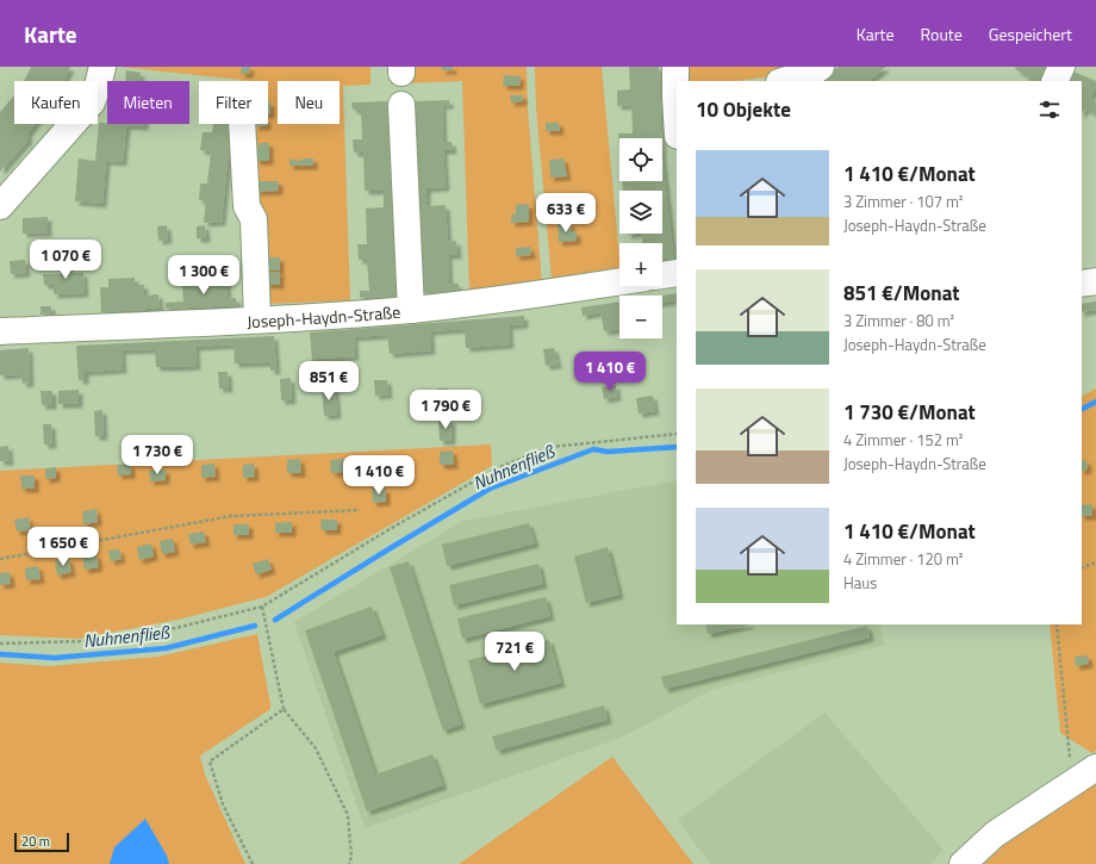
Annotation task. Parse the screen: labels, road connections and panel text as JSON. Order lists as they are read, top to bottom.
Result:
{
  "streets": {
    "street": ["Joseph-Haydn-Straße"]
  },
  "water": ["Nuhnenfließ"],
  "scale_bar": "20 m",
  "page": {
    "header": "Karte",
    "nav": ["Karte", "Route", "Gespeichert"],
    "chip": [
      "Kaufen",
      "Mieten",
      "Filter",
      "Neu"
    ],
    "heading": "10 Objekte",
    "map_buttons": ["+", "−"],
    "list": [
      {
        "name": "1 410 €/Monat",
        "note": "3 Zimmer · 107 m² · Joseph-Haydn-Straße"
      },
      {
        "name": "851 €/Monat",
        "note": "3 Zimmer · 80 m² · Joseph-Haydn-Straße"
      },
      {
        "name": "1 730 €/Monat",
        "note": "4 Zimmer · 152 m² · Joseph-Haydn-Straße"
      },
      {
        "name": "1 410 €/Monat",
        "note": "4 Zimmer · 120 m² · Haus"
      }
    ],
    "price": [
      "633 €",
      "1 070 €",
      "1 300 €",
      "1 410 €",
      "851 €",
      "1 790 €",
      "1 730 €",
      "1 410 €",
      "1 650 €",
      "721 €"
    ],
    "scale": "20 m"
  }
}
